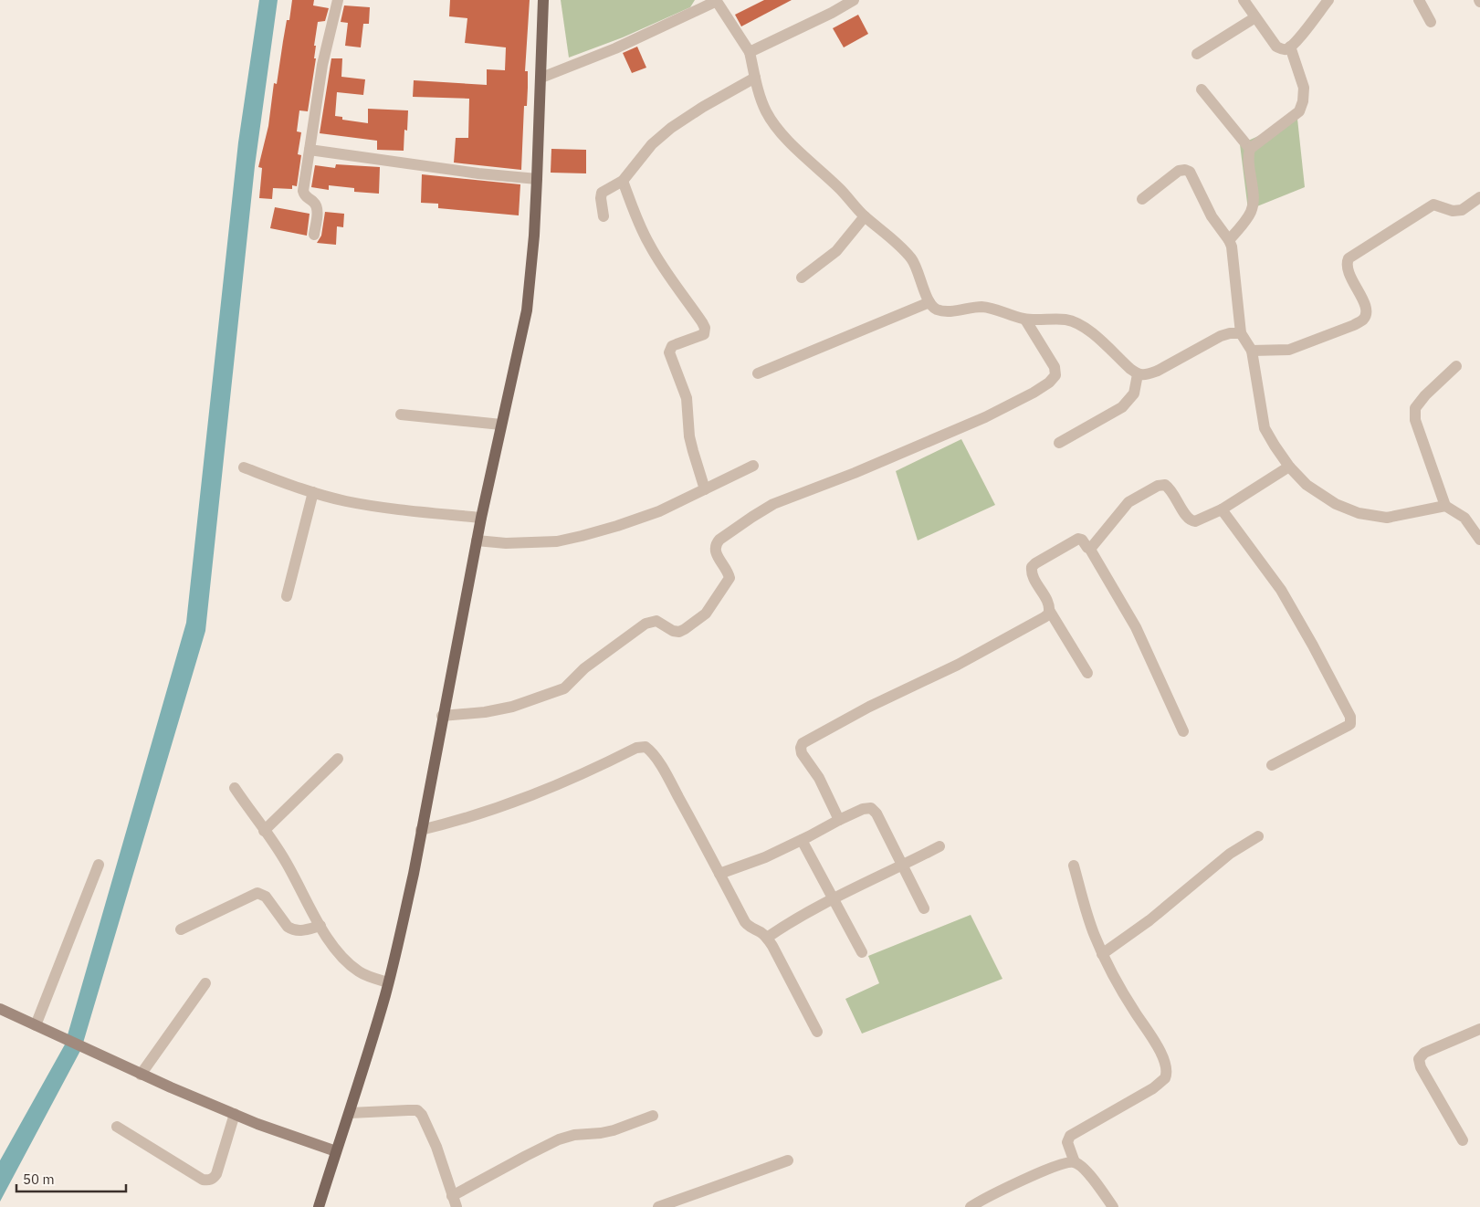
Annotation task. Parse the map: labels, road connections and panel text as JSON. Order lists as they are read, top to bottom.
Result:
{
  "scale_bar": "50 m"
}
